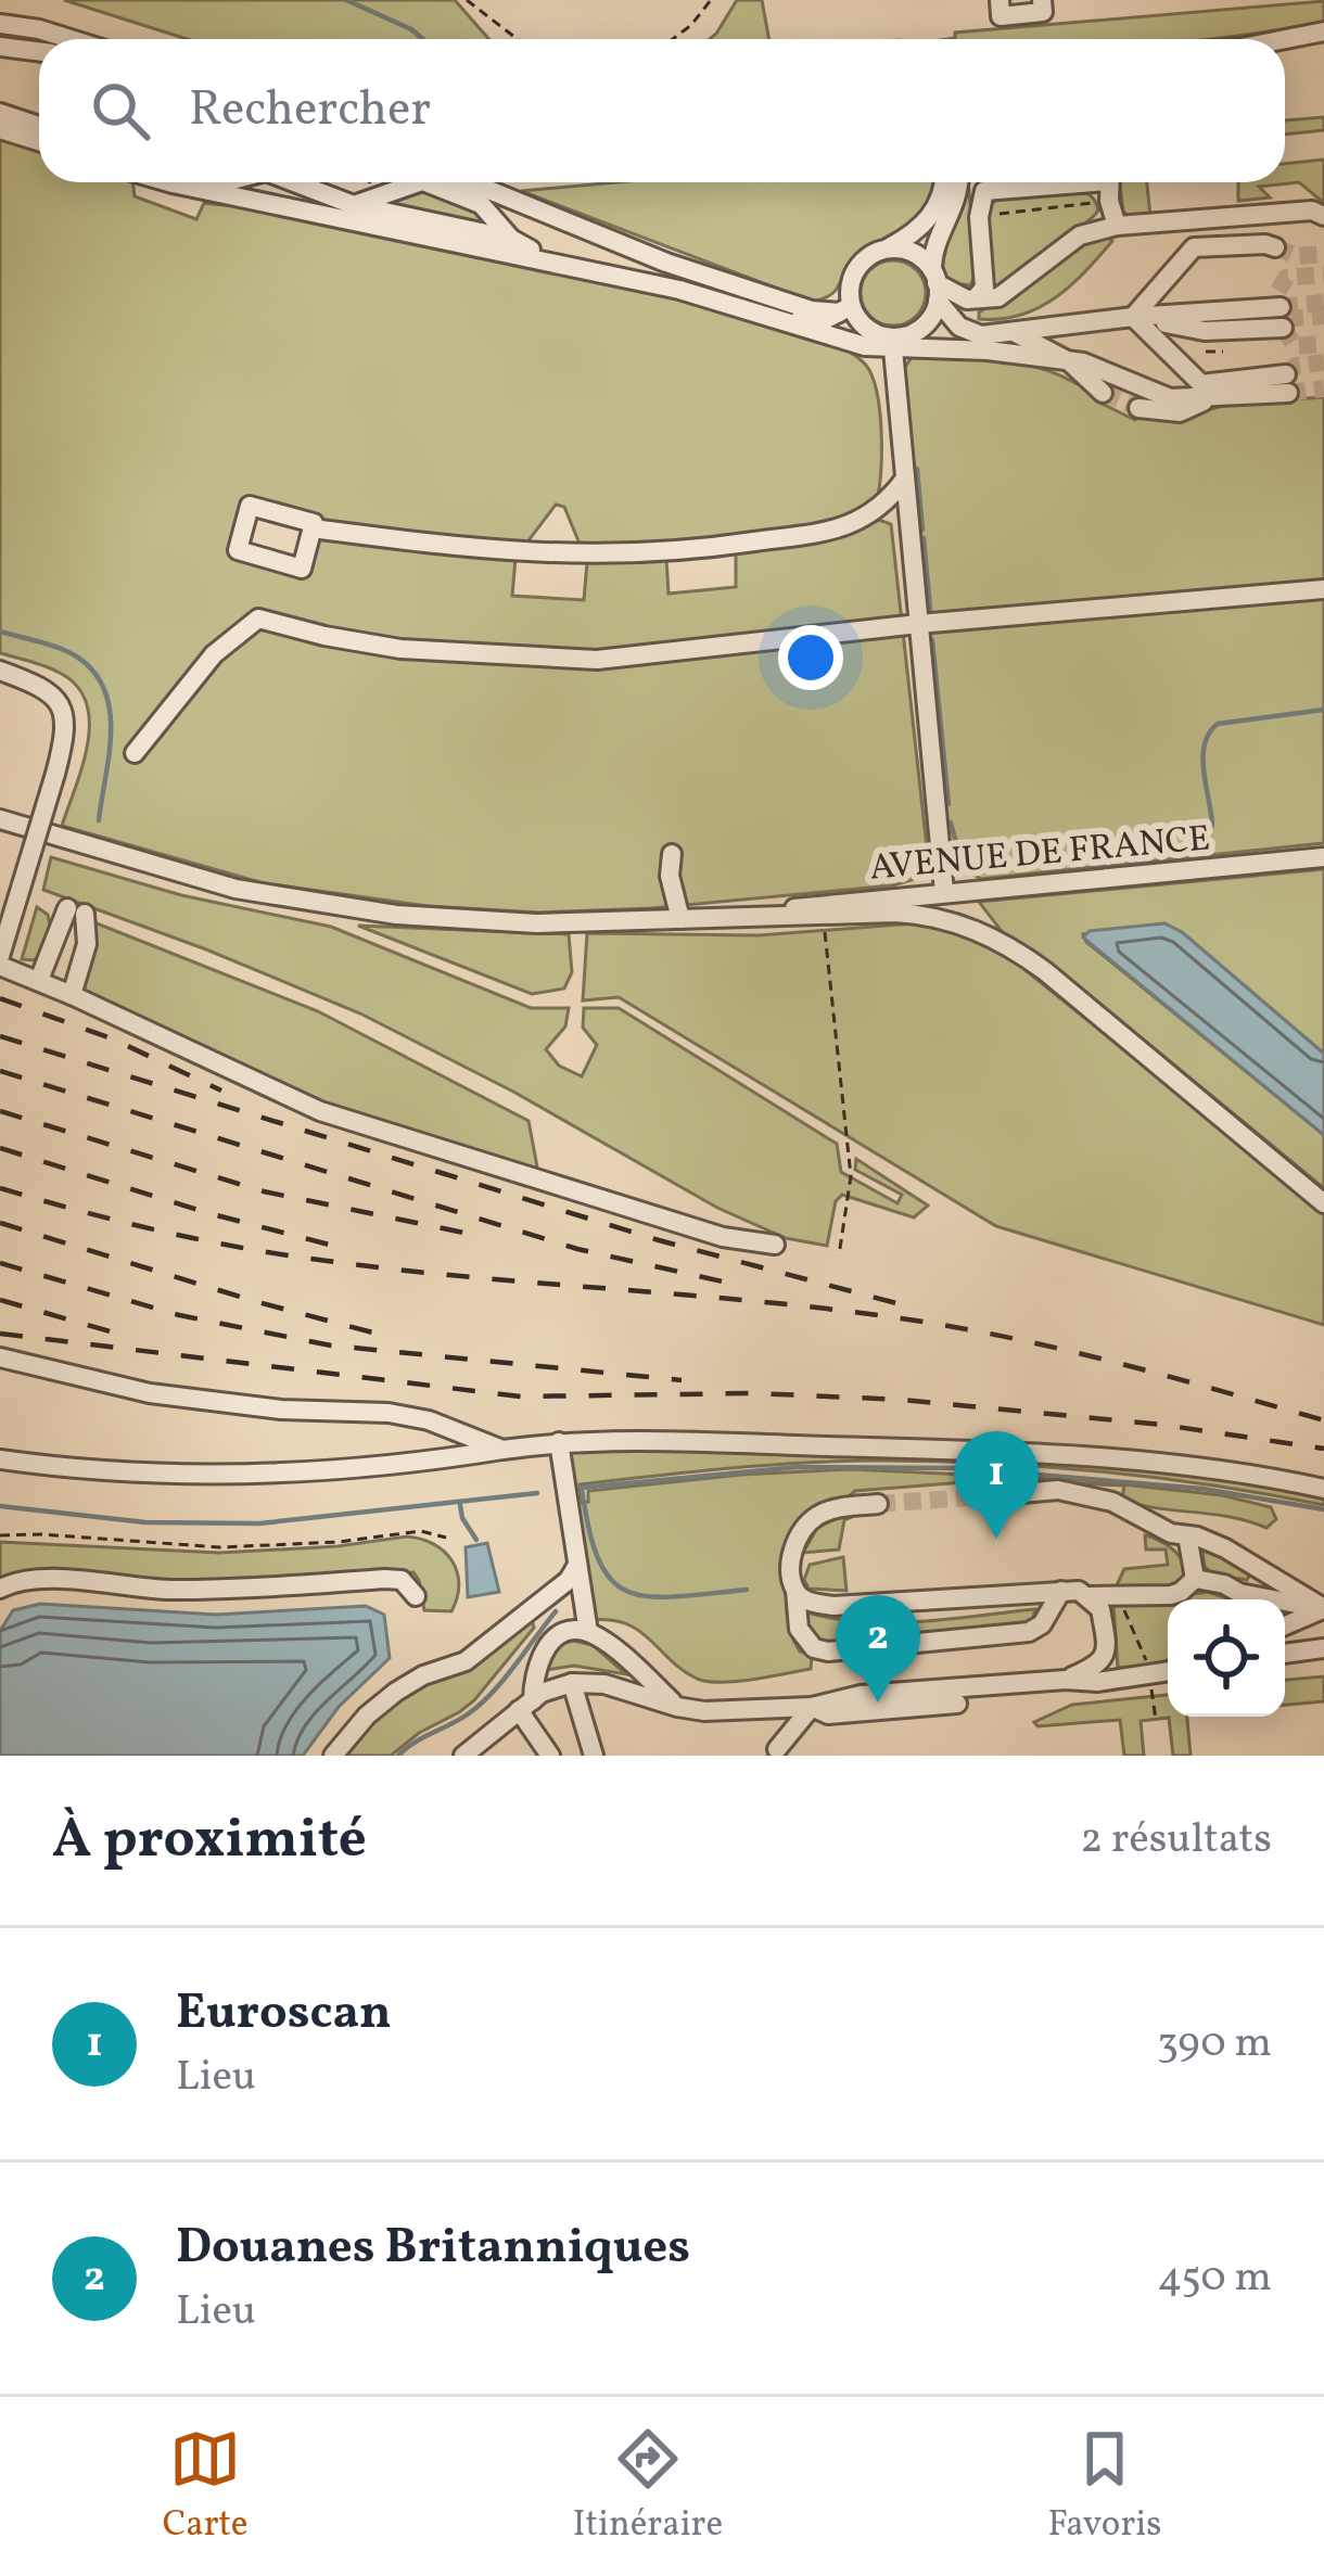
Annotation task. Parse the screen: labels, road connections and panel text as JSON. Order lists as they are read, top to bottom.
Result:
{
  "streets": {
    "lane": ["AVENUE DE FRANCE"]
  },
  "page": {
    "search": "Rechercher",
    "pins": ["1", "2"],
    "heading": ["À proximité", "2 résultats"],
    "list": [
      {
        "mark": "1",
        "name": "Euroscan",
        "note": "Lieu",
        "value": "390 m"
      },
      {
        "mark": "2",
        "name": "Douanes Britanniques",
        "note": "Lieu",
        "value": "450 m"
      }
    ],
    "nav": ["Carte", "Itinéraire", "Favoris"]
  }
}
